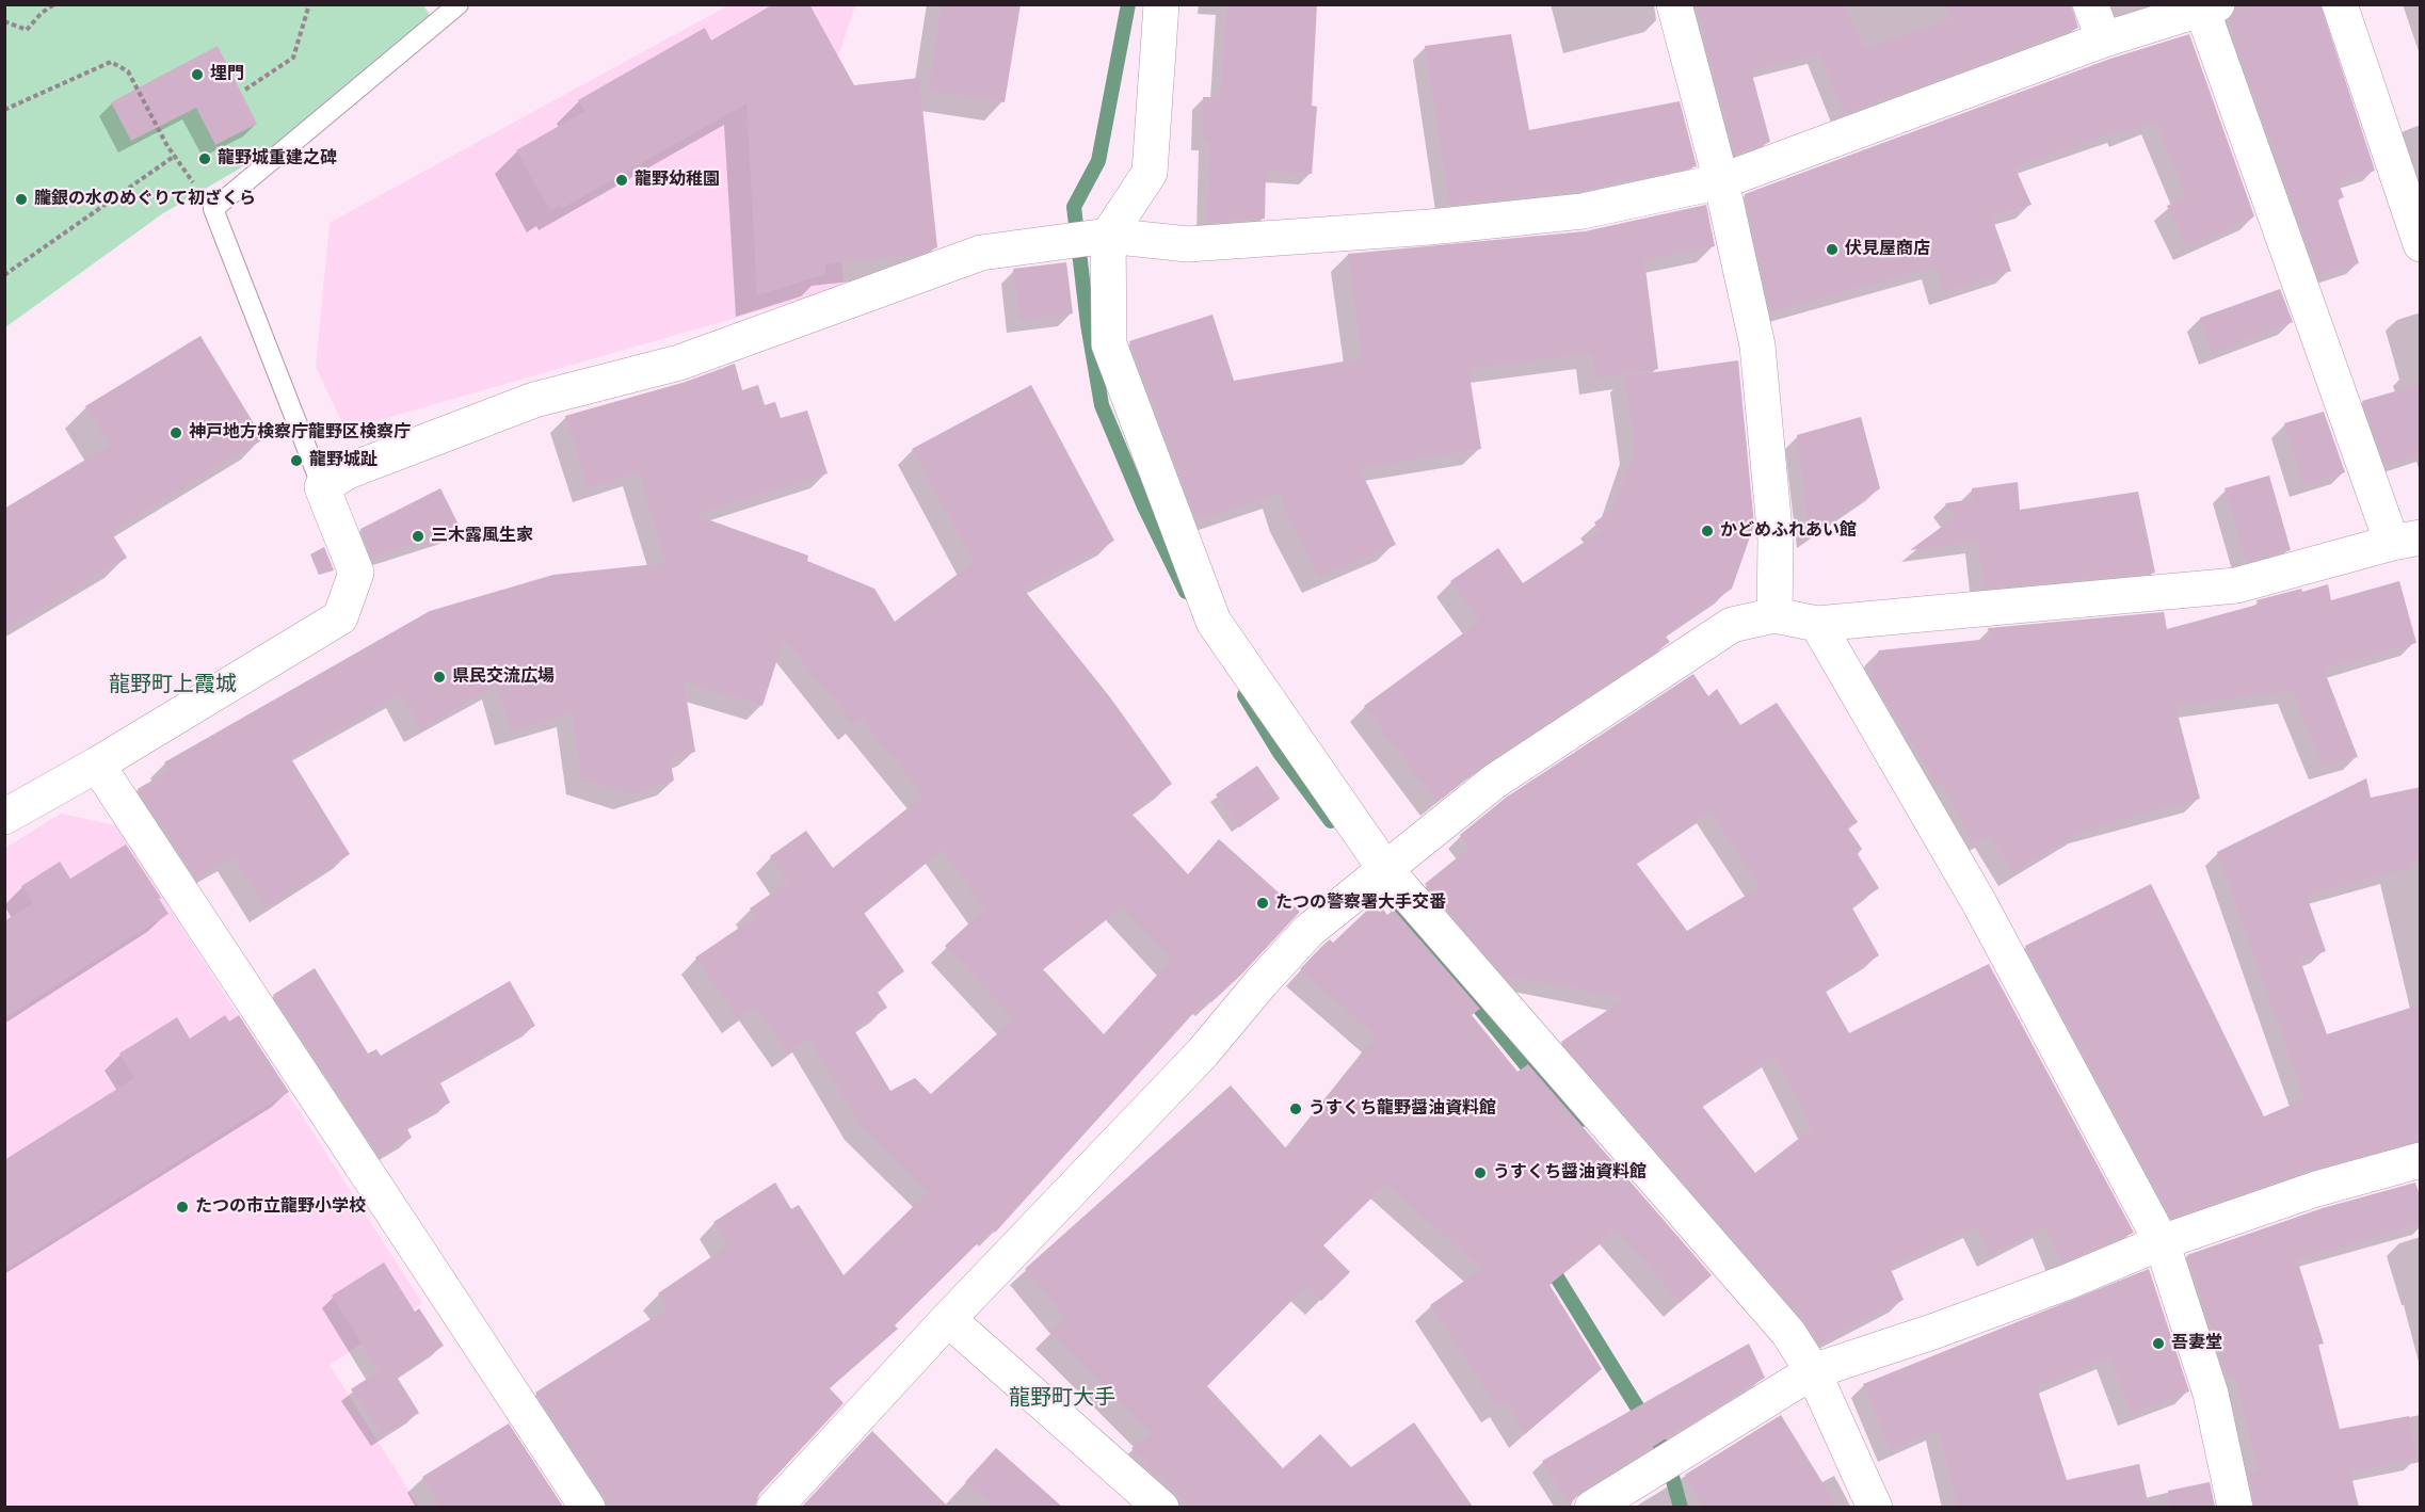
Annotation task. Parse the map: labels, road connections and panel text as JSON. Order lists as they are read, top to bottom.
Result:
{
  "districts": ["龍野町上霞城", "龍野町大手"],
  "places": [
    "埋門",
    "龍野城重建之碑",
    "龍野幼稚園",
    "朧銀の水のめぐりて初ざくら",
    "伏見屋商店",
    "神戸地方検察庁龍野区検察庁",
    "龍野城趾",
    "かどめふれあい館",
    "三木露風生家",
    "県民交流広場",
    "たつの警察署大手交番",
    "うすくち龍野醤油資料館",
    "うすくち醤油資料館",
    "たつの市立龍野小学校",
    "吾妻堂"
  ]
}
